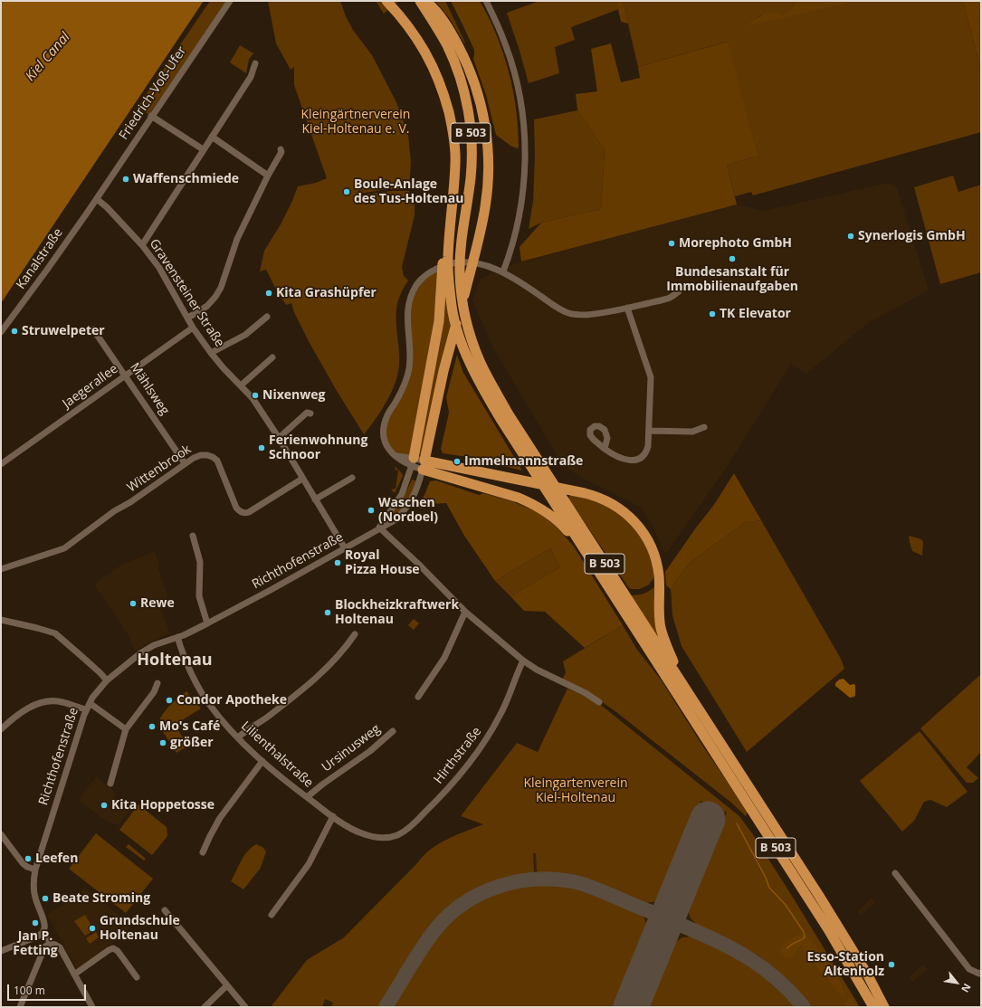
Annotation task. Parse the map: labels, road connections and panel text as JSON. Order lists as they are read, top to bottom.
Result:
{
  "streets": {
    "highway": ["B 503"],
    "street": [
      "Friedrich-Voß-Ufer",
      "Kanalstraße",
      "Gravensteiner Straße",
      "Jaegerallee",
      "Mählsweg",
      "Wittenbrook",
      "Richthofenstraße",
      "Ursinusweg",
      "Lilienthalstraße",
      "Hirthstraße"
    ]
  },
  "crossings": [
    ["Friedrich-Voß-Ufer", "Kanalstraße"],
    ["Friedrich-Voß-Ufer", "Gravensteiner Straße"],
    ["B 503", "Richthofenstraße"],
    ["Kanalstraße", "Gravensteiner Straße"],
    ["Gravensteiner Straße", "Jaegerallee"],
    ["Gravensteiner Straße", "Wittenbrook"],
    ["Gravensteiner Straße", "Richthofenstraße"],
    ["Jaegerallee", "Mählsweg"],
    ["Mählsweg", "Wittenbrook"],
    ["Richthofenstraße", "Lilienthalstraße"],
    ["Ursinusweg", "Lilienthalstraße"],
    ["Lilienthalstraße", "Hirthstraße"]
  ],
  "districts": ["Holtenau"],
  "water": ["Kiel Canal"],
  "parks": ["Kleingärtnerverein Kiel-Holtenau e. V.", "Kleingartenverein Kiel-Holtenau"],
  "places": [
    "Waffenschmiede",
    "Boule-Anlage des Tus-Holtenau",
    "Synerlogis GmbH",
    "Morephoto GmbH",
    "Bundesanstalt für Immobilienaufgaben",
    "Kita Grashüpfer",
    "TK Elevator",
    "Struwelpeter",
    "Nixenweg",
    "Ferienwohnung Schnoor",
    "Immelmannstraße",
    "Waschen (Nordoel)",
    "Royal Pizza House",
    "Rewe",
    "Blockheizkraftwerk Holtenau",
    "Condor Apotheke",
    "Mo's Café",
    "größer",
    "Kita Hoppetosse",
    "Leefen",
    "Beate Stroming",
    "Jan P. Fetting",
    "Grundschule Holtenau",
    "Esso-Station Altenholz"
  ],
  "scale_bar": "100 m",
  "north": "bottom right"
}
